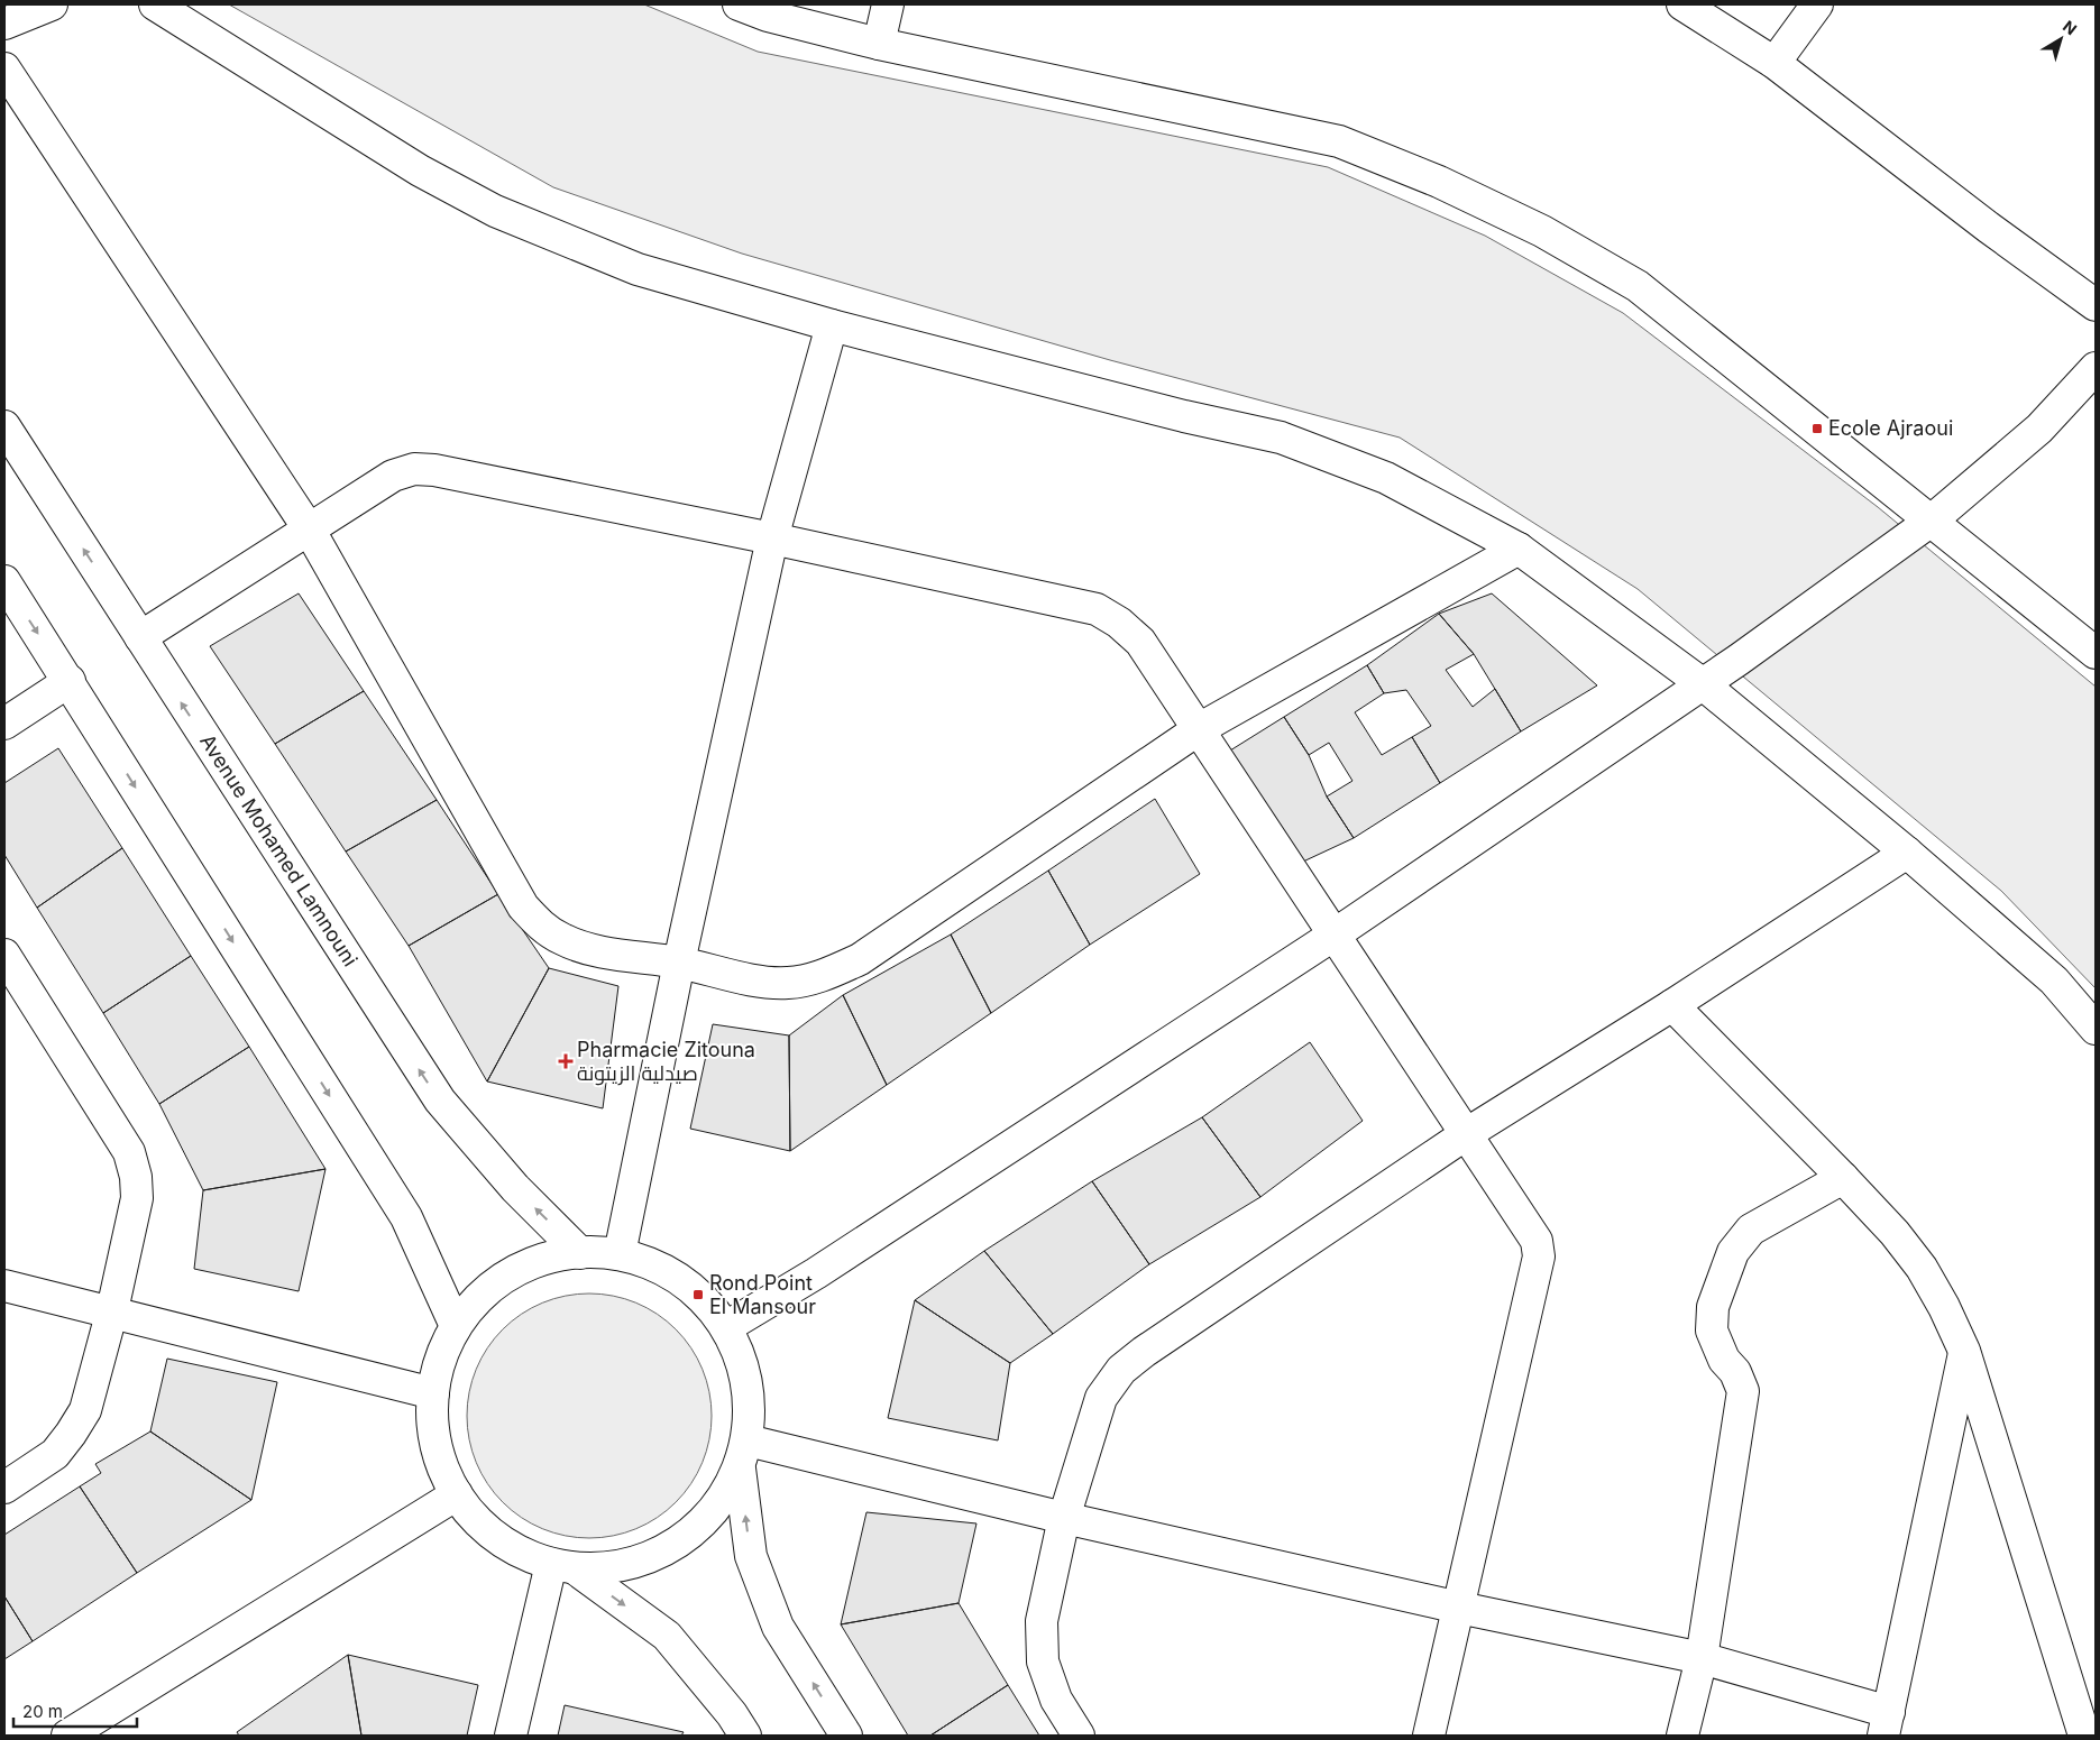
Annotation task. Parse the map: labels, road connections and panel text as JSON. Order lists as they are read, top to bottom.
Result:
{
  "streets": {
    "street": ["Avenue Mohamed Lamnouni"]
  },
  "places": {
    "transit": ["Ecole Ajraoui", "Rond Point El Mansour"],
    "health": ["Pharmacie Zitouna صيدلية الزيتونة"]
  },
  "scale_bar": "20 m",
  "north": "top right"
}
